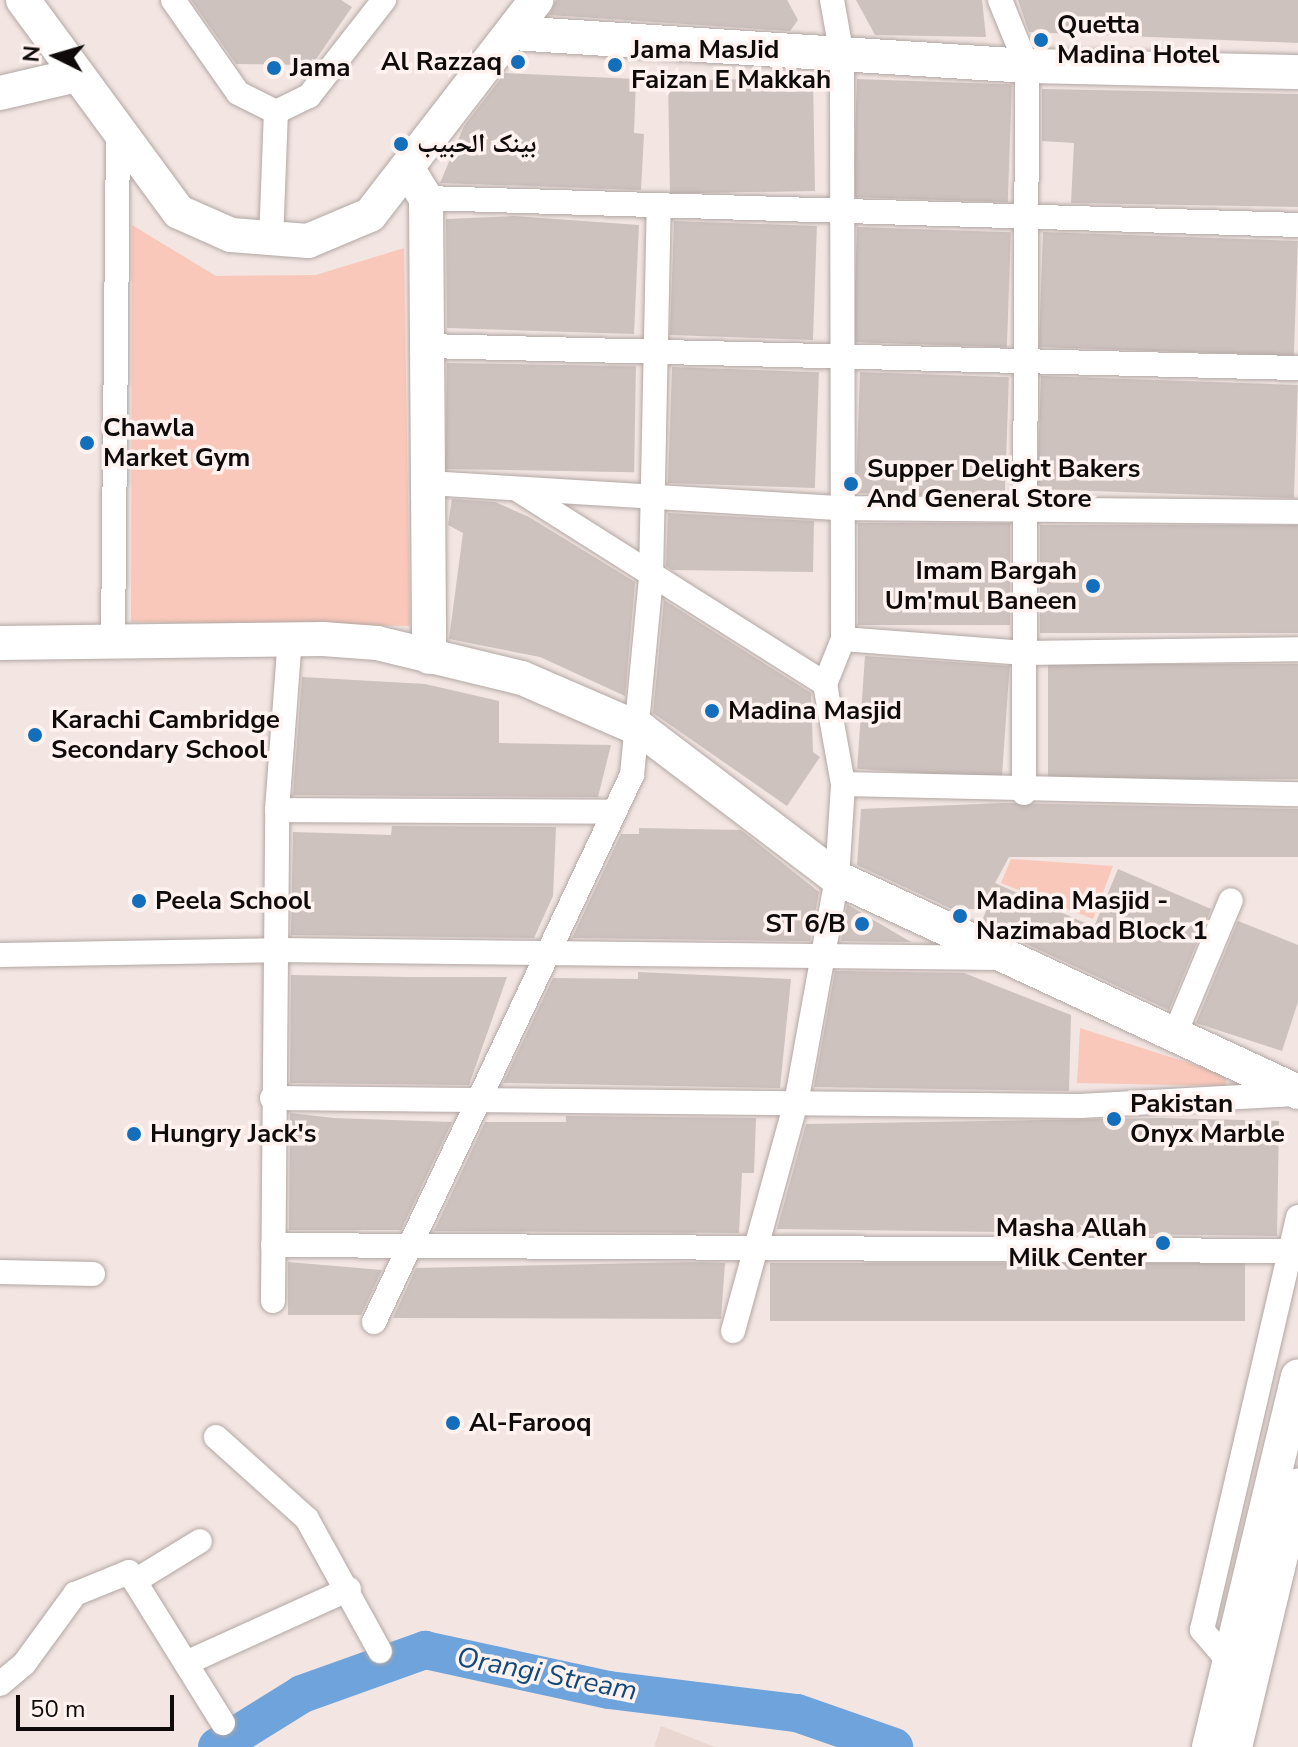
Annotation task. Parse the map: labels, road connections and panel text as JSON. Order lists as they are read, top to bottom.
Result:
{
  "water": ["Orangi Stream"],
  "places": [
    "Quetta Madina Hotel",
    "Al Razzaq",
    "Jama MasJid Faizan E Makkah",
    "Jama",
    "بينک الحبيب",
    "Chawla Market Gym",
    "Supper Delight Bakers And General Store",
    "Imam Bargah Um'mul Baneen",
    "Madina Masjid",
    "Karachi Cambridge Secondary School",
    "Peela School",
    "Madina Masjid - Nazimabad Block 1",
    "ST 6/B",
    "Pakistan Onyx Marble",
    "Hungry Jack's",
    "Masha Allah Milk Center",
    "Al-Farooq"
  ],
  "scale_bar": "50 m",
  "north": "left"
}
